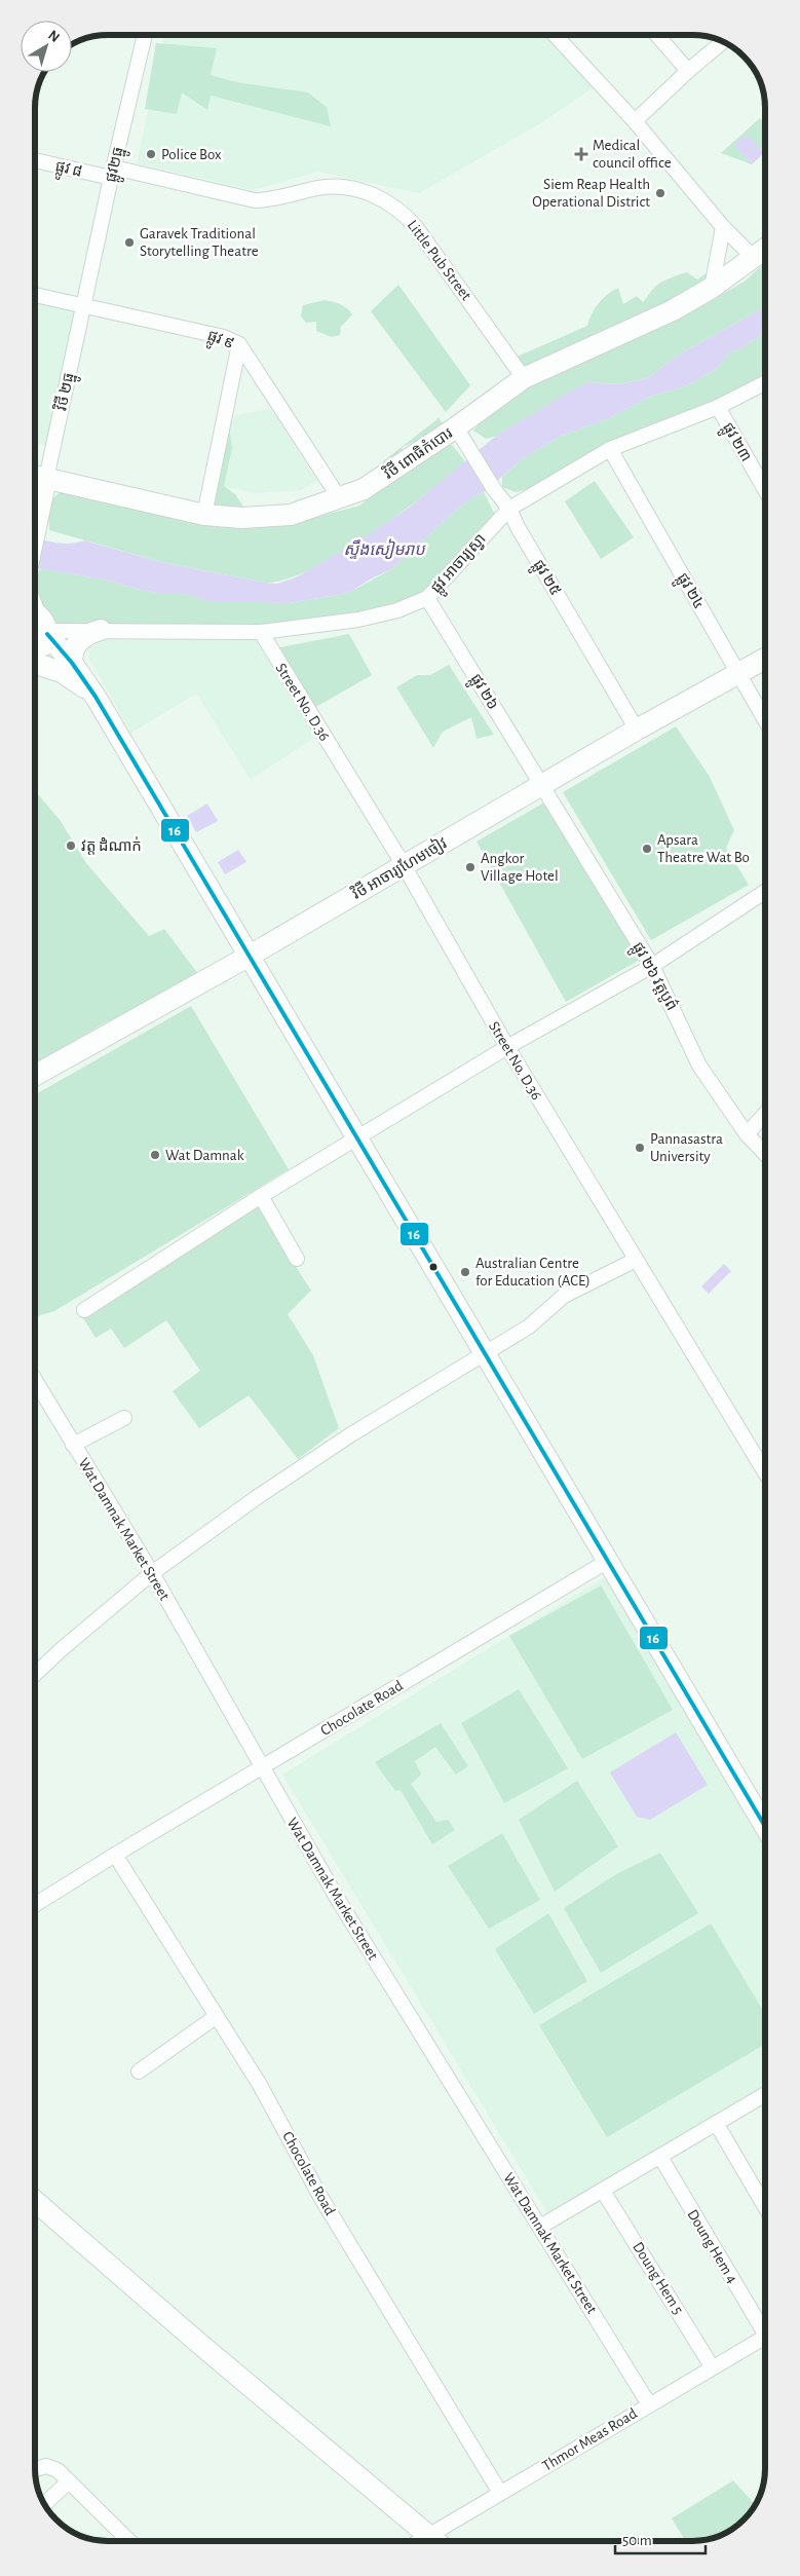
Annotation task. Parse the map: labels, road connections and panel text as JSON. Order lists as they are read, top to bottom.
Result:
{
  "streets": {
    "street": [
      "ផ្លូវ២ធ្នូ",
      "ផ្លូវ ៨",
      "Little Pub Street",
      "ផ្លូវ ៩",
      "វិថី ២ធ្នូ",
      "ផ្លូវ ២៣",
      "វិថី ពោធិកំបោរ",
      "ផ្លូវ អាចារ្យស្វា",
      "ផ្លូវ ២៥",
      "ផ្លូវ ២៤",
      "ផ្លូវ ២៦",
      "Street No. D.36",
      "វិថី អាចារ្យហែមចៀវ",
      "ផ្លូវ ២៦ វត្តបូព៌",
      "Wat Damnak Market Street",
      "Chocolate Road",
      "Doung Hem 4",
      "Doung Hem 5",
      "Thmor Meas Road"
    ]
  },
  "crossings": [
    ["ផ្លូវ២ធ្នូ", "ផ្លូវ ៨"],
    ["ផ្លូវ២ធ្នូ", "Little Pub Street"],
    ["ផ្លូវ២ធ្នូ", "ផ្លូវ ៩"],
    ["ផ្លូវ២ធ្នូ", "វិថី ២ធ្នូ"],
    ["ផ្លូវ ៨", "Little Pub Street"],
    ["Little Pub Street", "វិថី ពោធិកំបោរ"],
    ["ផ្លូវ ៩", "វិថី ២ធ្នូ"],
    ["ផ្លូវ ៩", "វិថី ពោធិកំបោរ"],
    ["វិថី ២ធ្នូ", "វិថី ពោធិកំបោរ"],
    ["ផ្លូវ ២៣", "ផ្លូវ អាចារ្យស្វា"],
    ["វិថី ពោធិកំបោរ", "ផ្លូវ ២៥"],
    ["ផ្លូវ អាចារ្យស្វា", "ផ្លូវ ២៥"],
    ["ផ្លូវ អាចារ្យស្វា", "ផ្លូវ ២៤"],
    ["ផ្លូវ អាចារ្យស្វា", "ផ្លូវ ២៦"],
    ["ផ្លូវ អាចារ្យស្វា", "Street No. D.36"],
    ["ផ្លូវ ២៥", "វិថី អាចារ្យហែមចៀវ"],
    ["ផ្លូវ ២៤", "វិថី អាចារ្យហែមចៀវ"],
    ["ផ្លូវ ២៦", "វិថី អាចារ្យហែមចៀវ"],
    ["ផ្លូវ ២៦", "ផ្លូវ ២៦ វត្តបូព៌"],
    ["Street No. D.36", "វិថី អាចារ្យហែមចៀវ"],
    ["វិថី អាចារ្យហែមចៀវ", "ផ្លូវ ២៦ វត្តបូព៌"],
    ["Wat Damnak Market Street", "Chocolate Road"],
    ["Wat Damnak Market Street", "Thmor Meas Road"],
    ["Chocolate Road", "Thmor Meas Road"],
    ["Doung Hem 5", "Thmor Meas Road"]
  ],
  "water": ["ស្ទឹងសៀមរាប"],
  "places": {
    "other": [
      "Police Box",
      "Siem Reap Health Operational District",
      "Garavek Traditional Storytelling Theatre",
      "វត្ត ដំំណាក់",
      "Apsara Theatre Wat Bo",
      "Angkor Village Hotel",
      "Pannasastra University",
      "Wat Damnak",
      "Australian Centre for Education (ACE)"
    ],
    "health": ["Medical council office"]
  },
  "lines": ["transit line 16"],
  "scale_bar": "50 m",
  "north": "top right"
}
